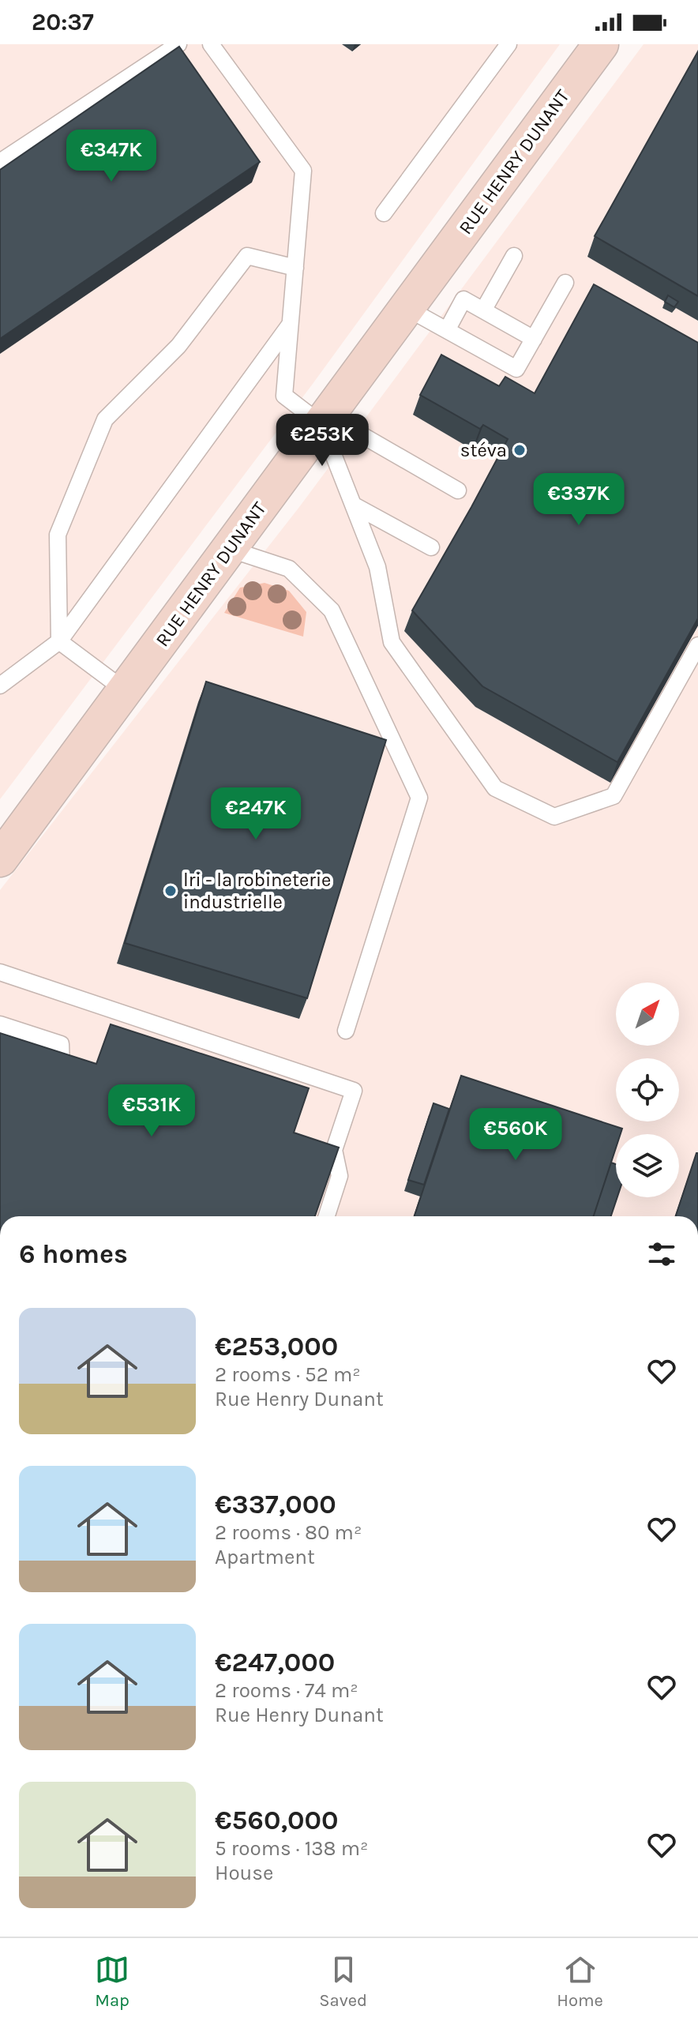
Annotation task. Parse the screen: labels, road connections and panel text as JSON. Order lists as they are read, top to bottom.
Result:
{
  "streets": {
    "street": ["RUE HENRY DUNANT"]
  },
  "places": ["stéva", "lri - la robineterie industrielle"],
  "north": "top right",
  "page": {
    "status": "20:37",
    "price": [
      "€347K",
      "€253K",
      "€337K",
      "€247K",
      "€531K",
      "€560K"
    ],
    "heading": "6 homes",
    "list": [
      {
        "name": "€253,000",
        "note": "2 rooms · 52 m² · Rue Henry Dunant"
      },
      {
        "name": "€337,000",
        "note": "2 rooms · 80 m² · Apartment"
      },
      {
        "name": "€247,000",
        "note": "2 rooms · 74 m² · Rue Henry Dunant"
      },
      {
        "name": "€560,000",
        "note": "5 rooms · 138 m² · House"
      }
    ],
    "tabs": ["Map", "Saved", "Home"]
  }
}
